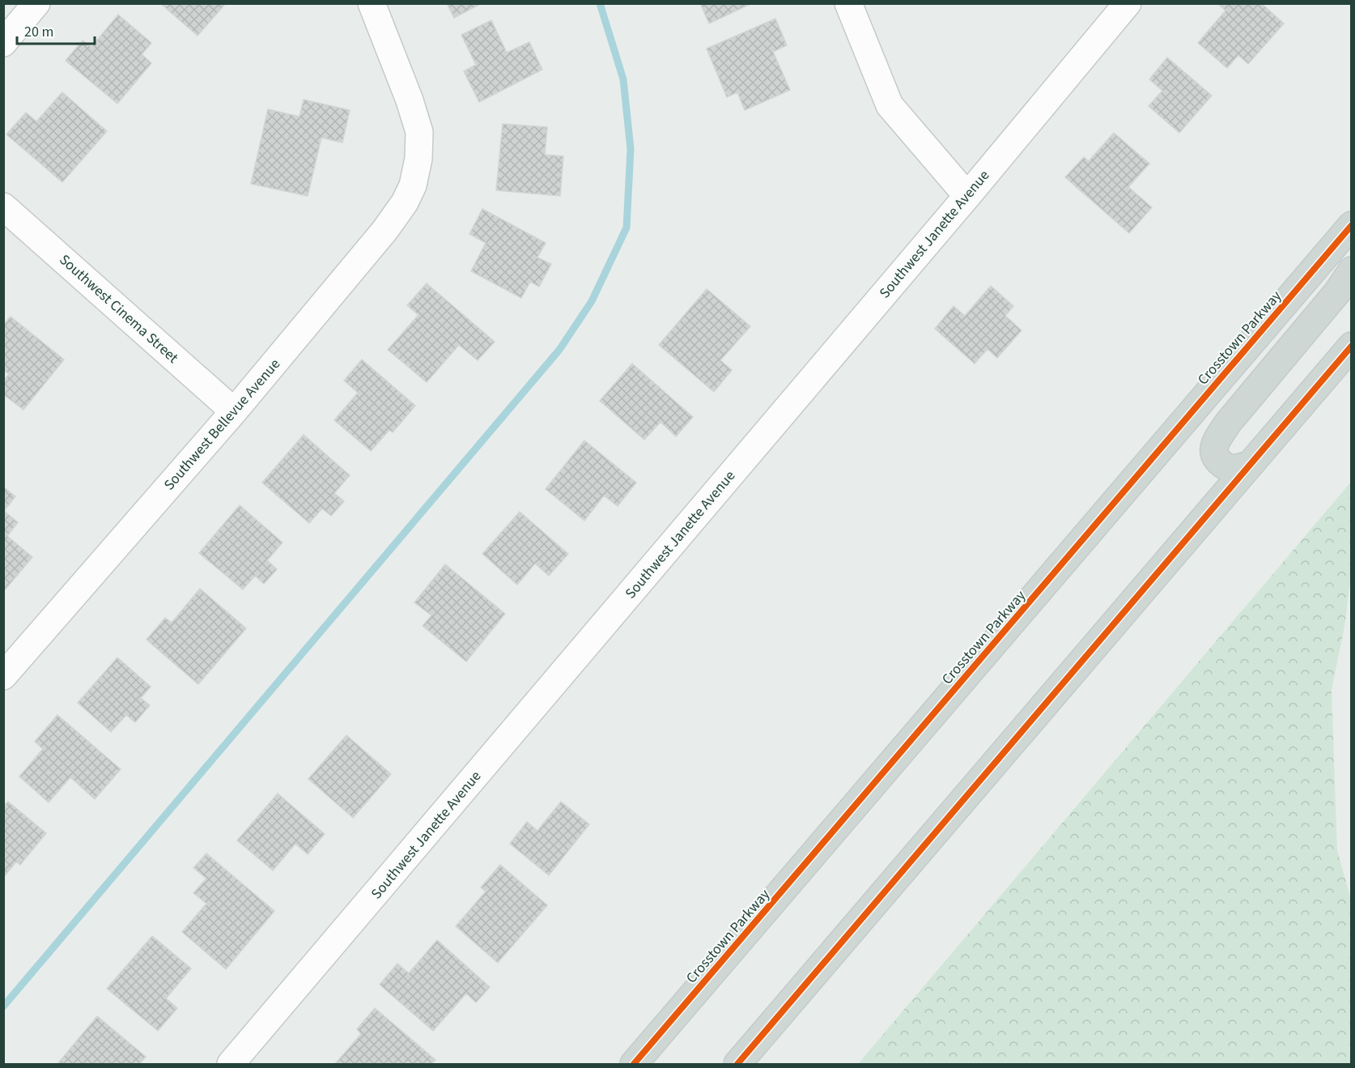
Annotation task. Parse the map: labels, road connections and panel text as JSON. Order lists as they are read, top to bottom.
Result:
{
  "streets": {
    "main road": ["Crosstown Parkway"],
    "street": ["Southwest Janette Avenue", "Southwest Cinema Street", "Southwest Bellevue Avenue"]
  },
  "crossings": [
    ["Southwest Cinema Street", "Southwest Bellevue Avenue"]
  ],
  "scale_bar": "20 m"
}
